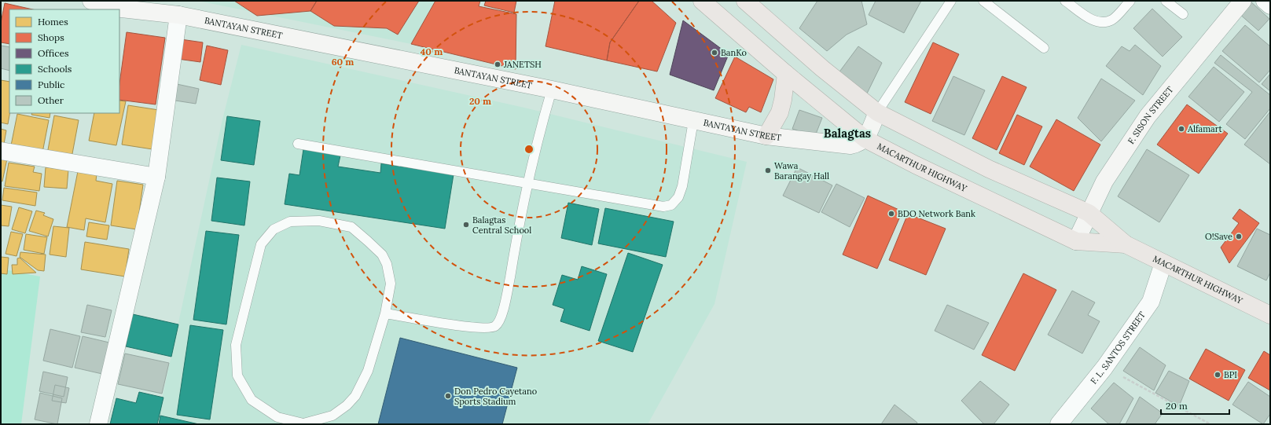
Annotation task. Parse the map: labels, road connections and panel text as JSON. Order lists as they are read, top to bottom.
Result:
{
  "streets": {
    "highway": ["MACARTHUR HIGHWAY"],
    "main road": ["BANTAYAN STREET", "F. SISON STREET"],
    "street": ["F. L. SANTOS STREET"]
  },
  "crossings": [
    ["BANTAYAN STREET", "MACARTHUR HIGHWAY"],
    ["F. SISON STREET", "MACARTHUR HIGHWAY"],
    ["MACARTHUR HIGHWAY", "F. L. SANTOS STREET"]
  ],
  "districts": ["Balagtas"],
  "places": [
    "BanKo",
    "JANETSH",
    "Alfamart",
    "Wawa Barangay Hall",
    "BDO Network Bank",
    "Balagtas Central School",
    "O!Save",
    "BPI",
    "Don Pedro Cayetano Sports Stadium"
  ],
  "legend": [
    "Homes",
    "Shops",
    "Offices",
    "Schools",
    "Public",
    "Other"
  ],
  "scale_bar": "20 m",
  "rings": ["40 m", "60 m", "20 m"]
}
